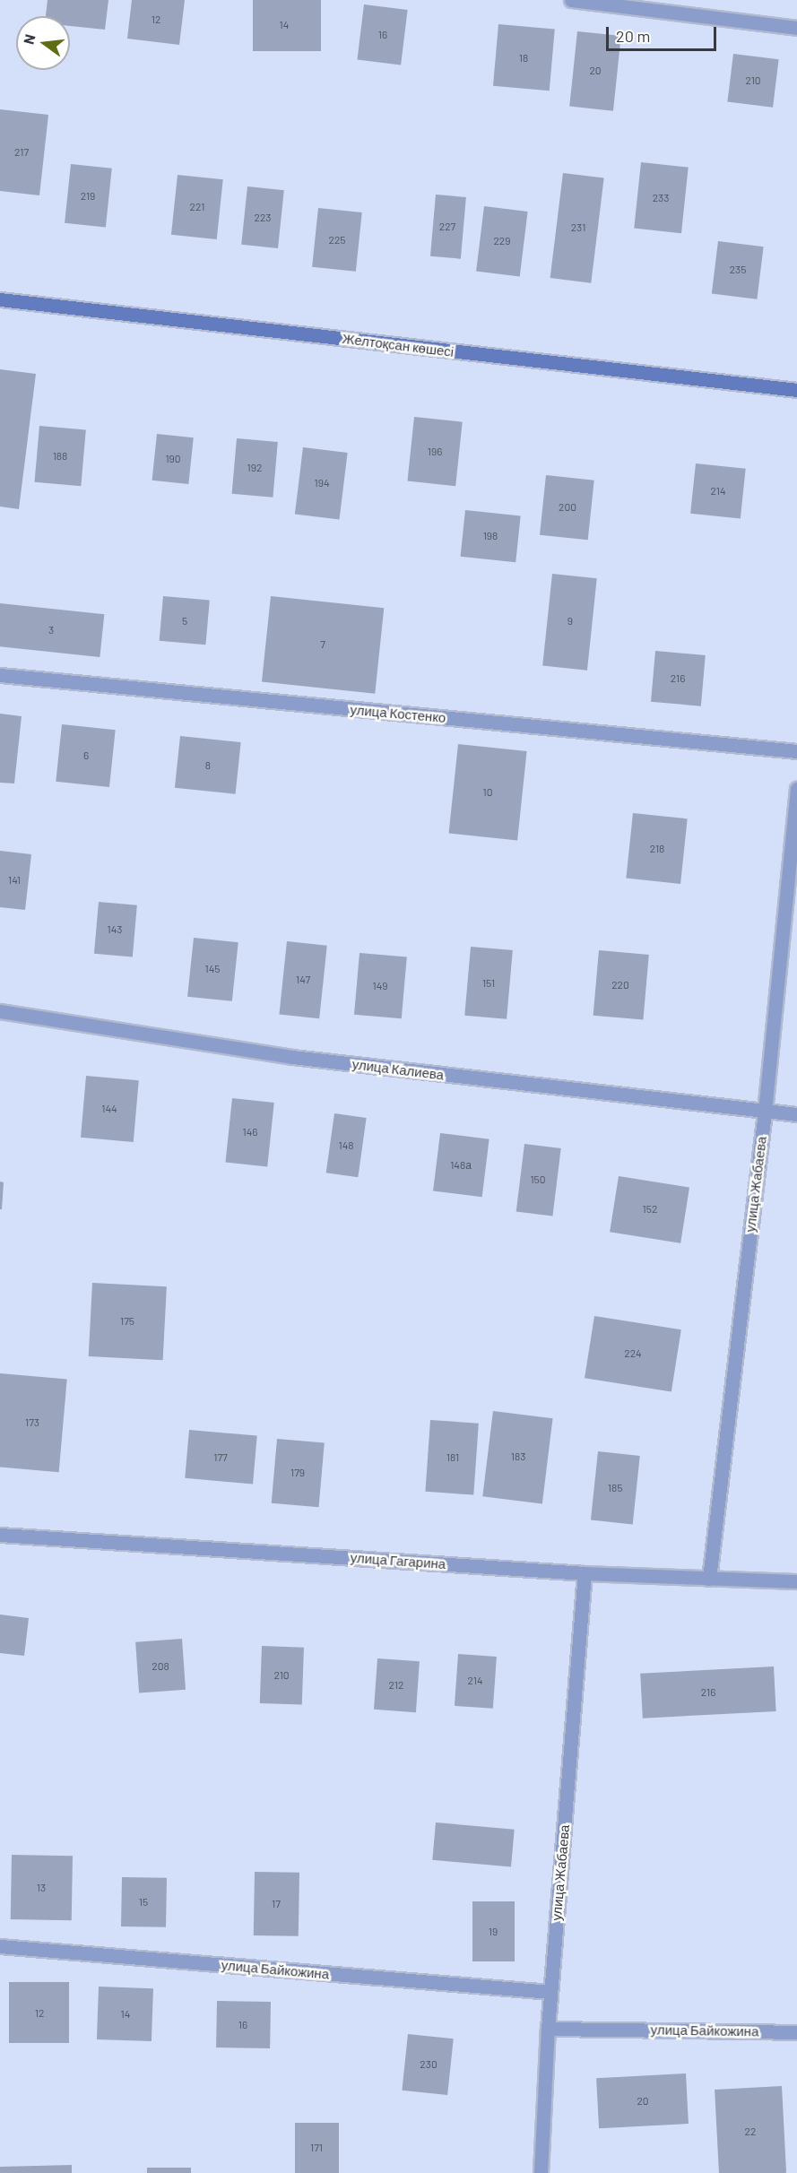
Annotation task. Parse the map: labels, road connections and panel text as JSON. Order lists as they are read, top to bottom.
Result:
{
  "streets": {
    "main road": ["Желтоқсан көшесі"],
    "street": [
      "улица Костенко",
      "улица Калиева",
      "улица Жабаева",
      "улица Гагарина",
      "улица Байкожина"
    ]
  },
  "crossings": [
    ["улица Калиева", "улица Жабаева"],
    ["улица Жабаева", "улица Гагарина"],
    ["улица Жабаева", "улица Байкожина"]
  ],
  "house_numbers": [
    "12",
    "14",
    "16",
    "18",
    "20",
    "210",
    "217",
    "219",
    "233",
    "221",
    "223",
    "227",
    "231",
    "225",
    "229",
    "235",
    "196",
    "188",
    "190",
    "192",
    "194",
    "214",
    "200",
    "198",
    "5",
    "9",
    "3",
    "7",
    "216",
    "6",
    "8",
    "10",
    "218",
    "141",
    "143",
    "145",
    "147",
    "151",
    "220",
    "149",
    "144",
    "146",
    "148",
    "148а",
    "150",
    "152",
    "175",
    "224",
    "173",
    "183",
    "177",
    "181",
    "179",
    "185",
    "208",
    "210",
    "214",
    "212",
    "216",
    "13",
    "15",
    "17",
    "19",
    "12",
    "14",
    "16",
    "230",
    "20",
    "22",
    "171"
  ],
  "scale_bar": "20 m",
  "north": "left"
}
